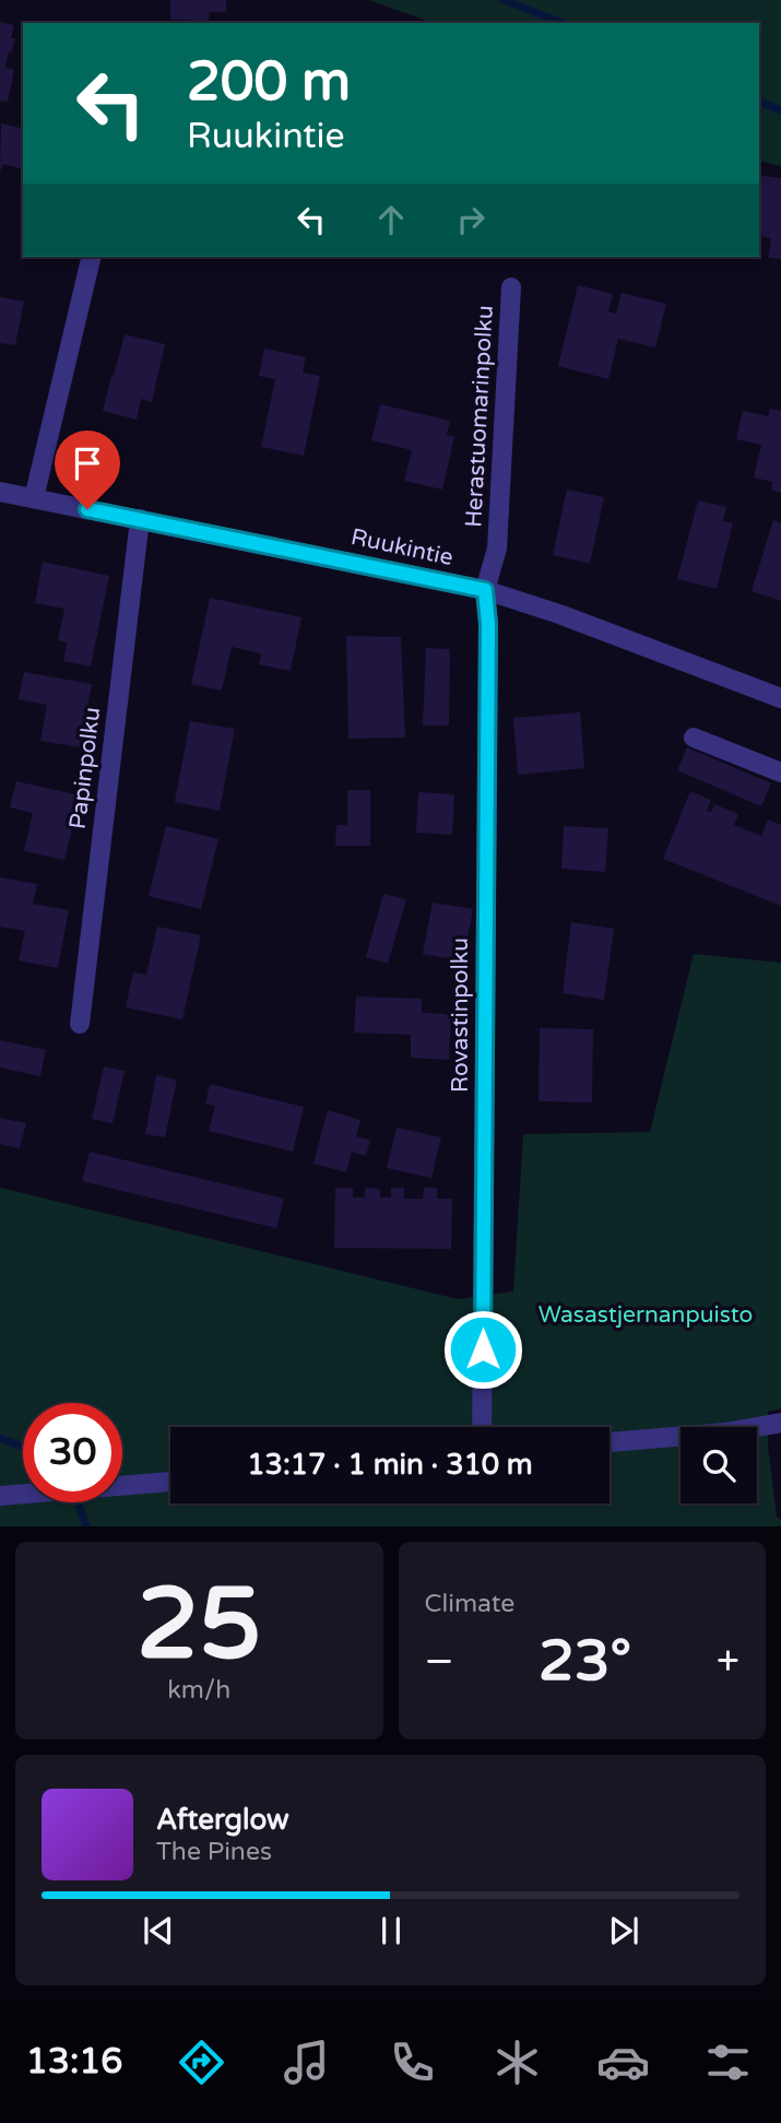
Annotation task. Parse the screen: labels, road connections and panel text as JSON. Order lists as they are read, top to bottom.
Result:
{
  "streets": {
    "street": [
      "Herastuomarinpolku",
      "Ruukintie",
      "Papinpolku",
      "Rovastinpolku"
    ]
  },
  "crossings": [
    ["Herastuomarinpolku", "Ruukintie"],
    ["Herastuomarinpolku", "Rovastinpolku"],
    ["Ruukintie", "Papinpolku"],
    ["Ruukintie", "Rovastinpolku"]
  ],
  "parks": ["Wasastjernanpuisto"],
  "page": {
    "turn": ["200 m", "Ruukintie"],
    "limit": "30",
    "trip": "13:17 · 1 min · 310 m",
    "tile": [
      ["25", "km/h"],
      "Climate"
    ],
    "heat": ["−", "23°", "+"],
    "song": ["Afterglow", "The Pines"],
    "tabs": "13:16"
  }
}
